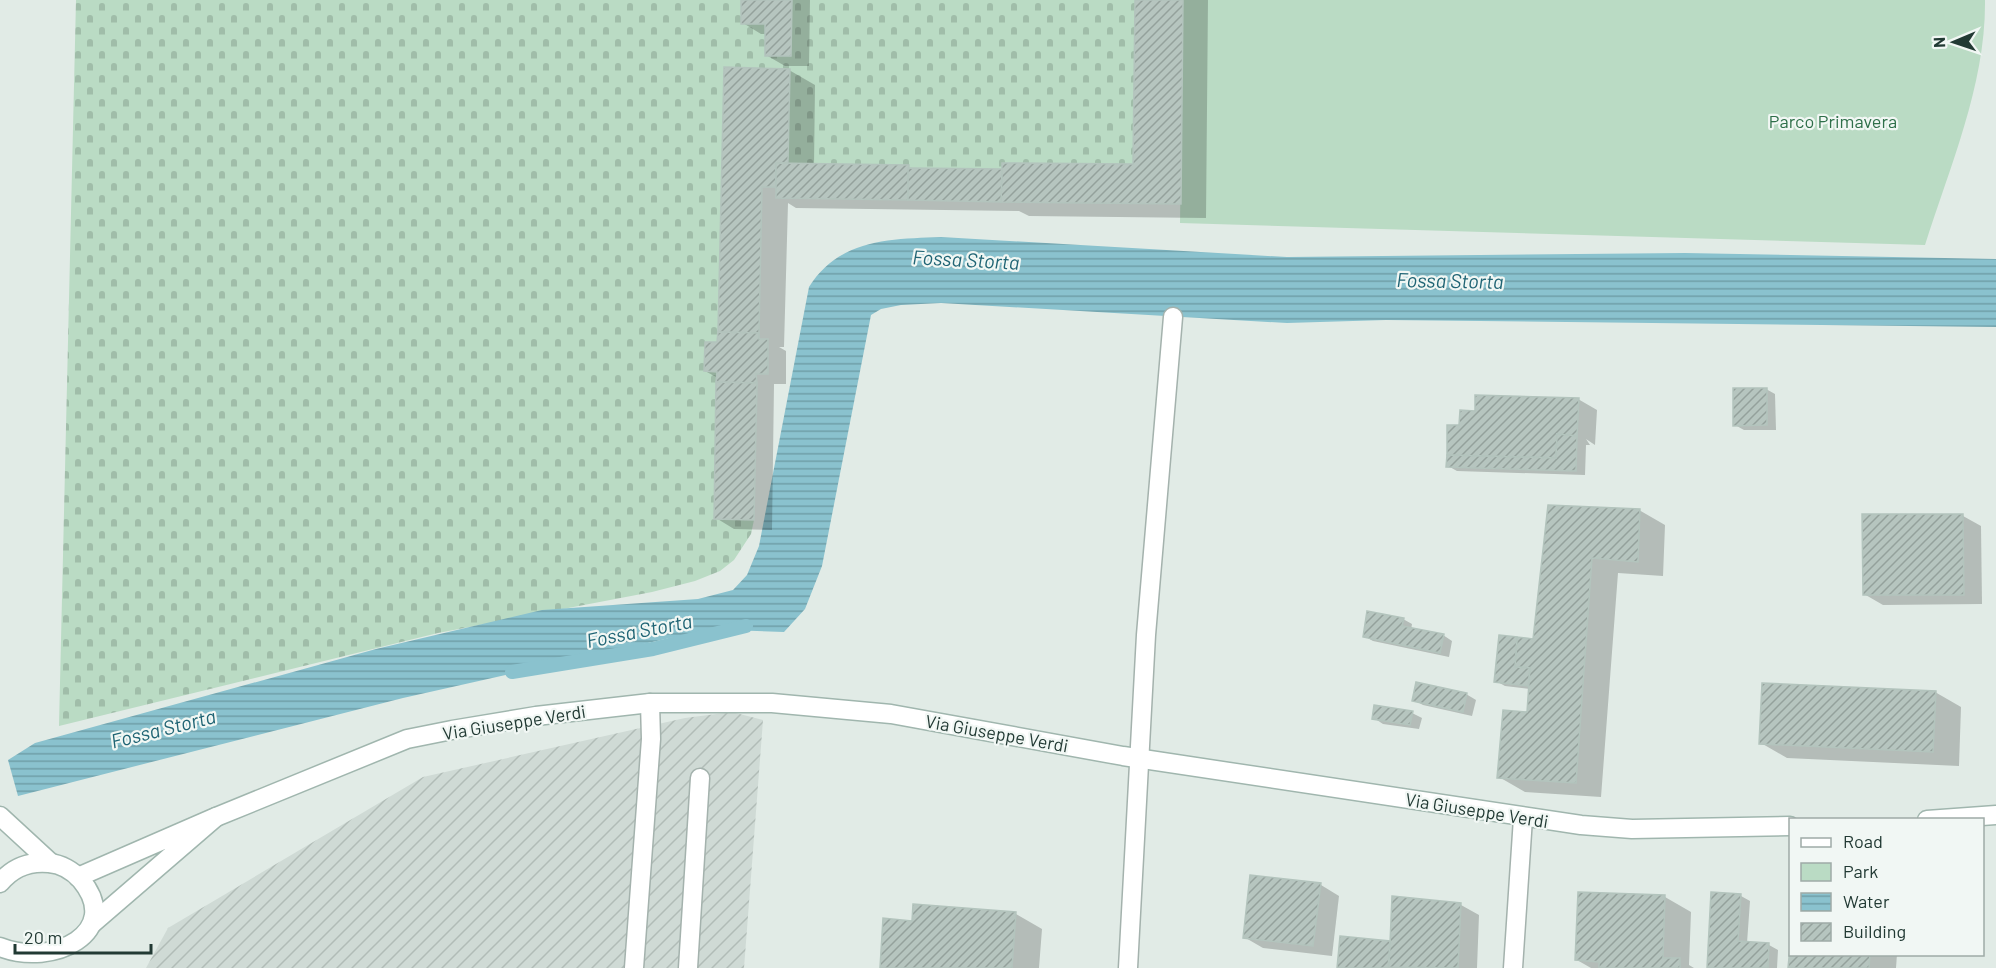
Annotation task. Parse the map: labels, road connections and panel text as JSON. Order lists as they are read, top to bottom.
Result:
{
  "streets": {
    "street": ["Via Giuseppe Verdi"]
  },
  "water": ["Fossa Storta"],
  "parks": ["Parco Primavera"],
  "legend": [
    "Road",
    "Park",
    "Water",
    "Building"
  ],
  "scale_bar": "20 m",
  "north": "left"
}
